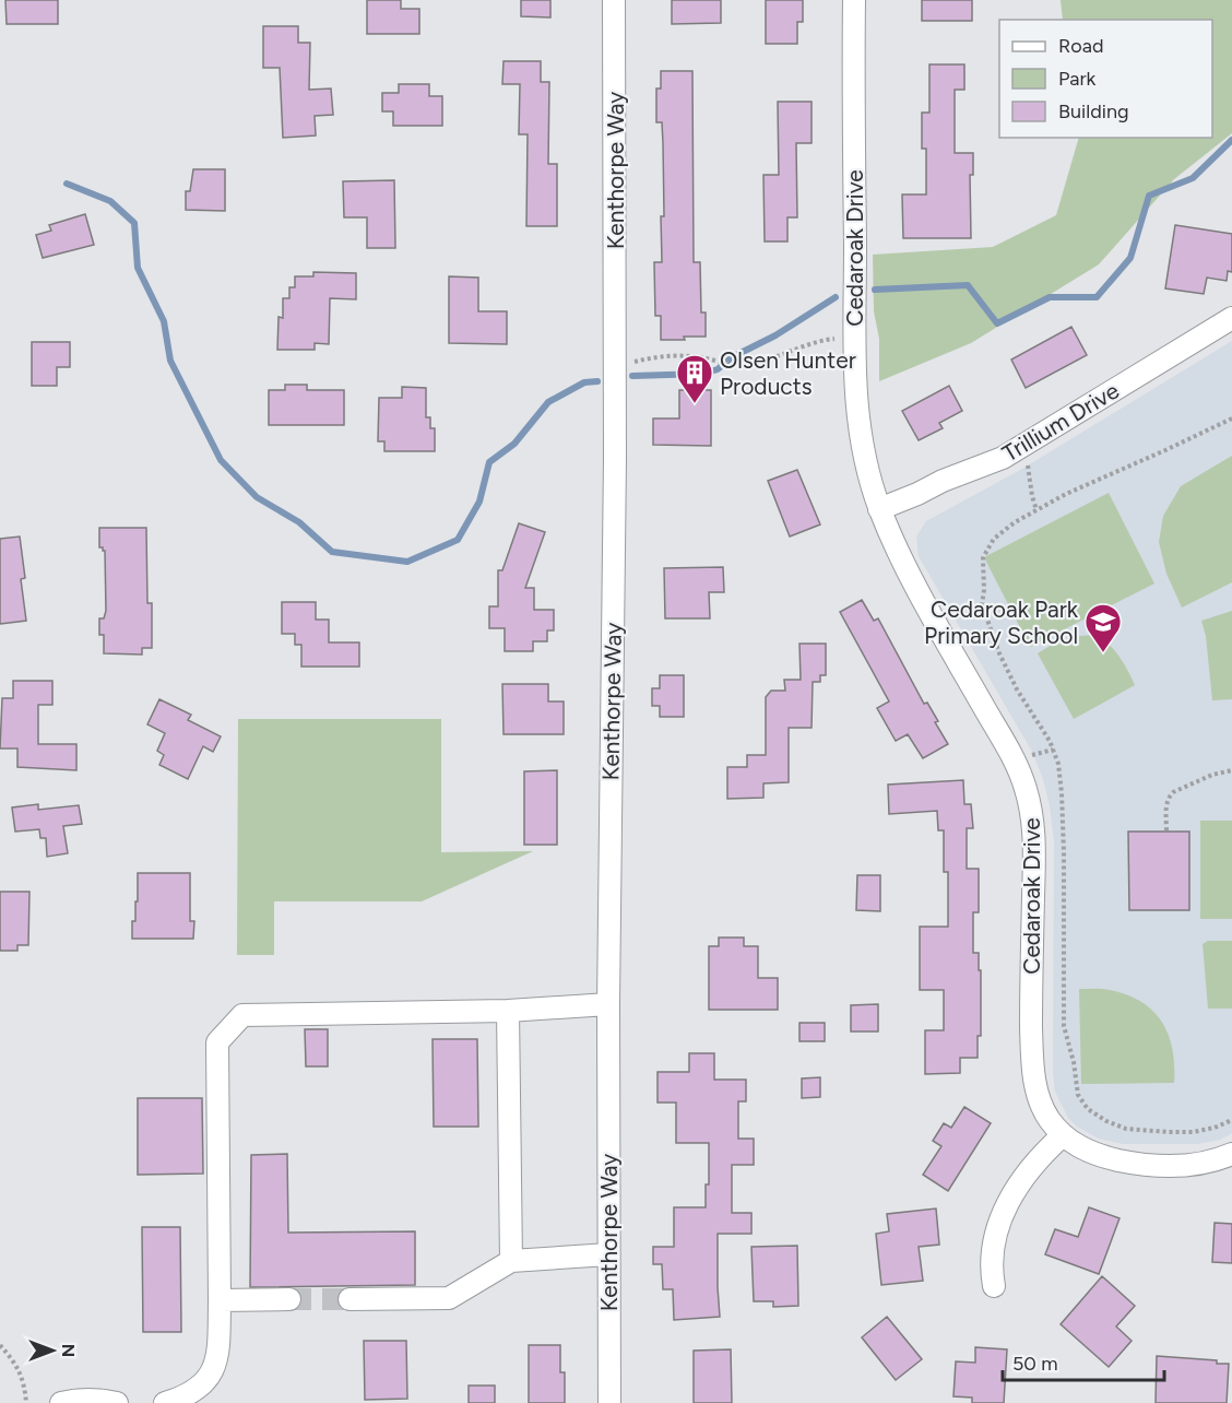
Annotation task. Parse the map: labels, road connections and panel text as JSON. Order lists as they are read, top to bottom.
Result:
{
  "streets": {
    "street": ["Kenthorpe Way", "Cedaroak Drive", "Trillium Drive"]
  },
  "crossings": [
    ["Cedaroak Drive", "Trillium Drive"]
  ],
  "places": {
    "building": ["Olsen Hunter Products"],
    "school or university": ["Cedaroak Park Primary School"]
  },
  "legend": ["Road", "Park", "Building"],
  "scale_bar": "50 m",
  "north": "right"
}
